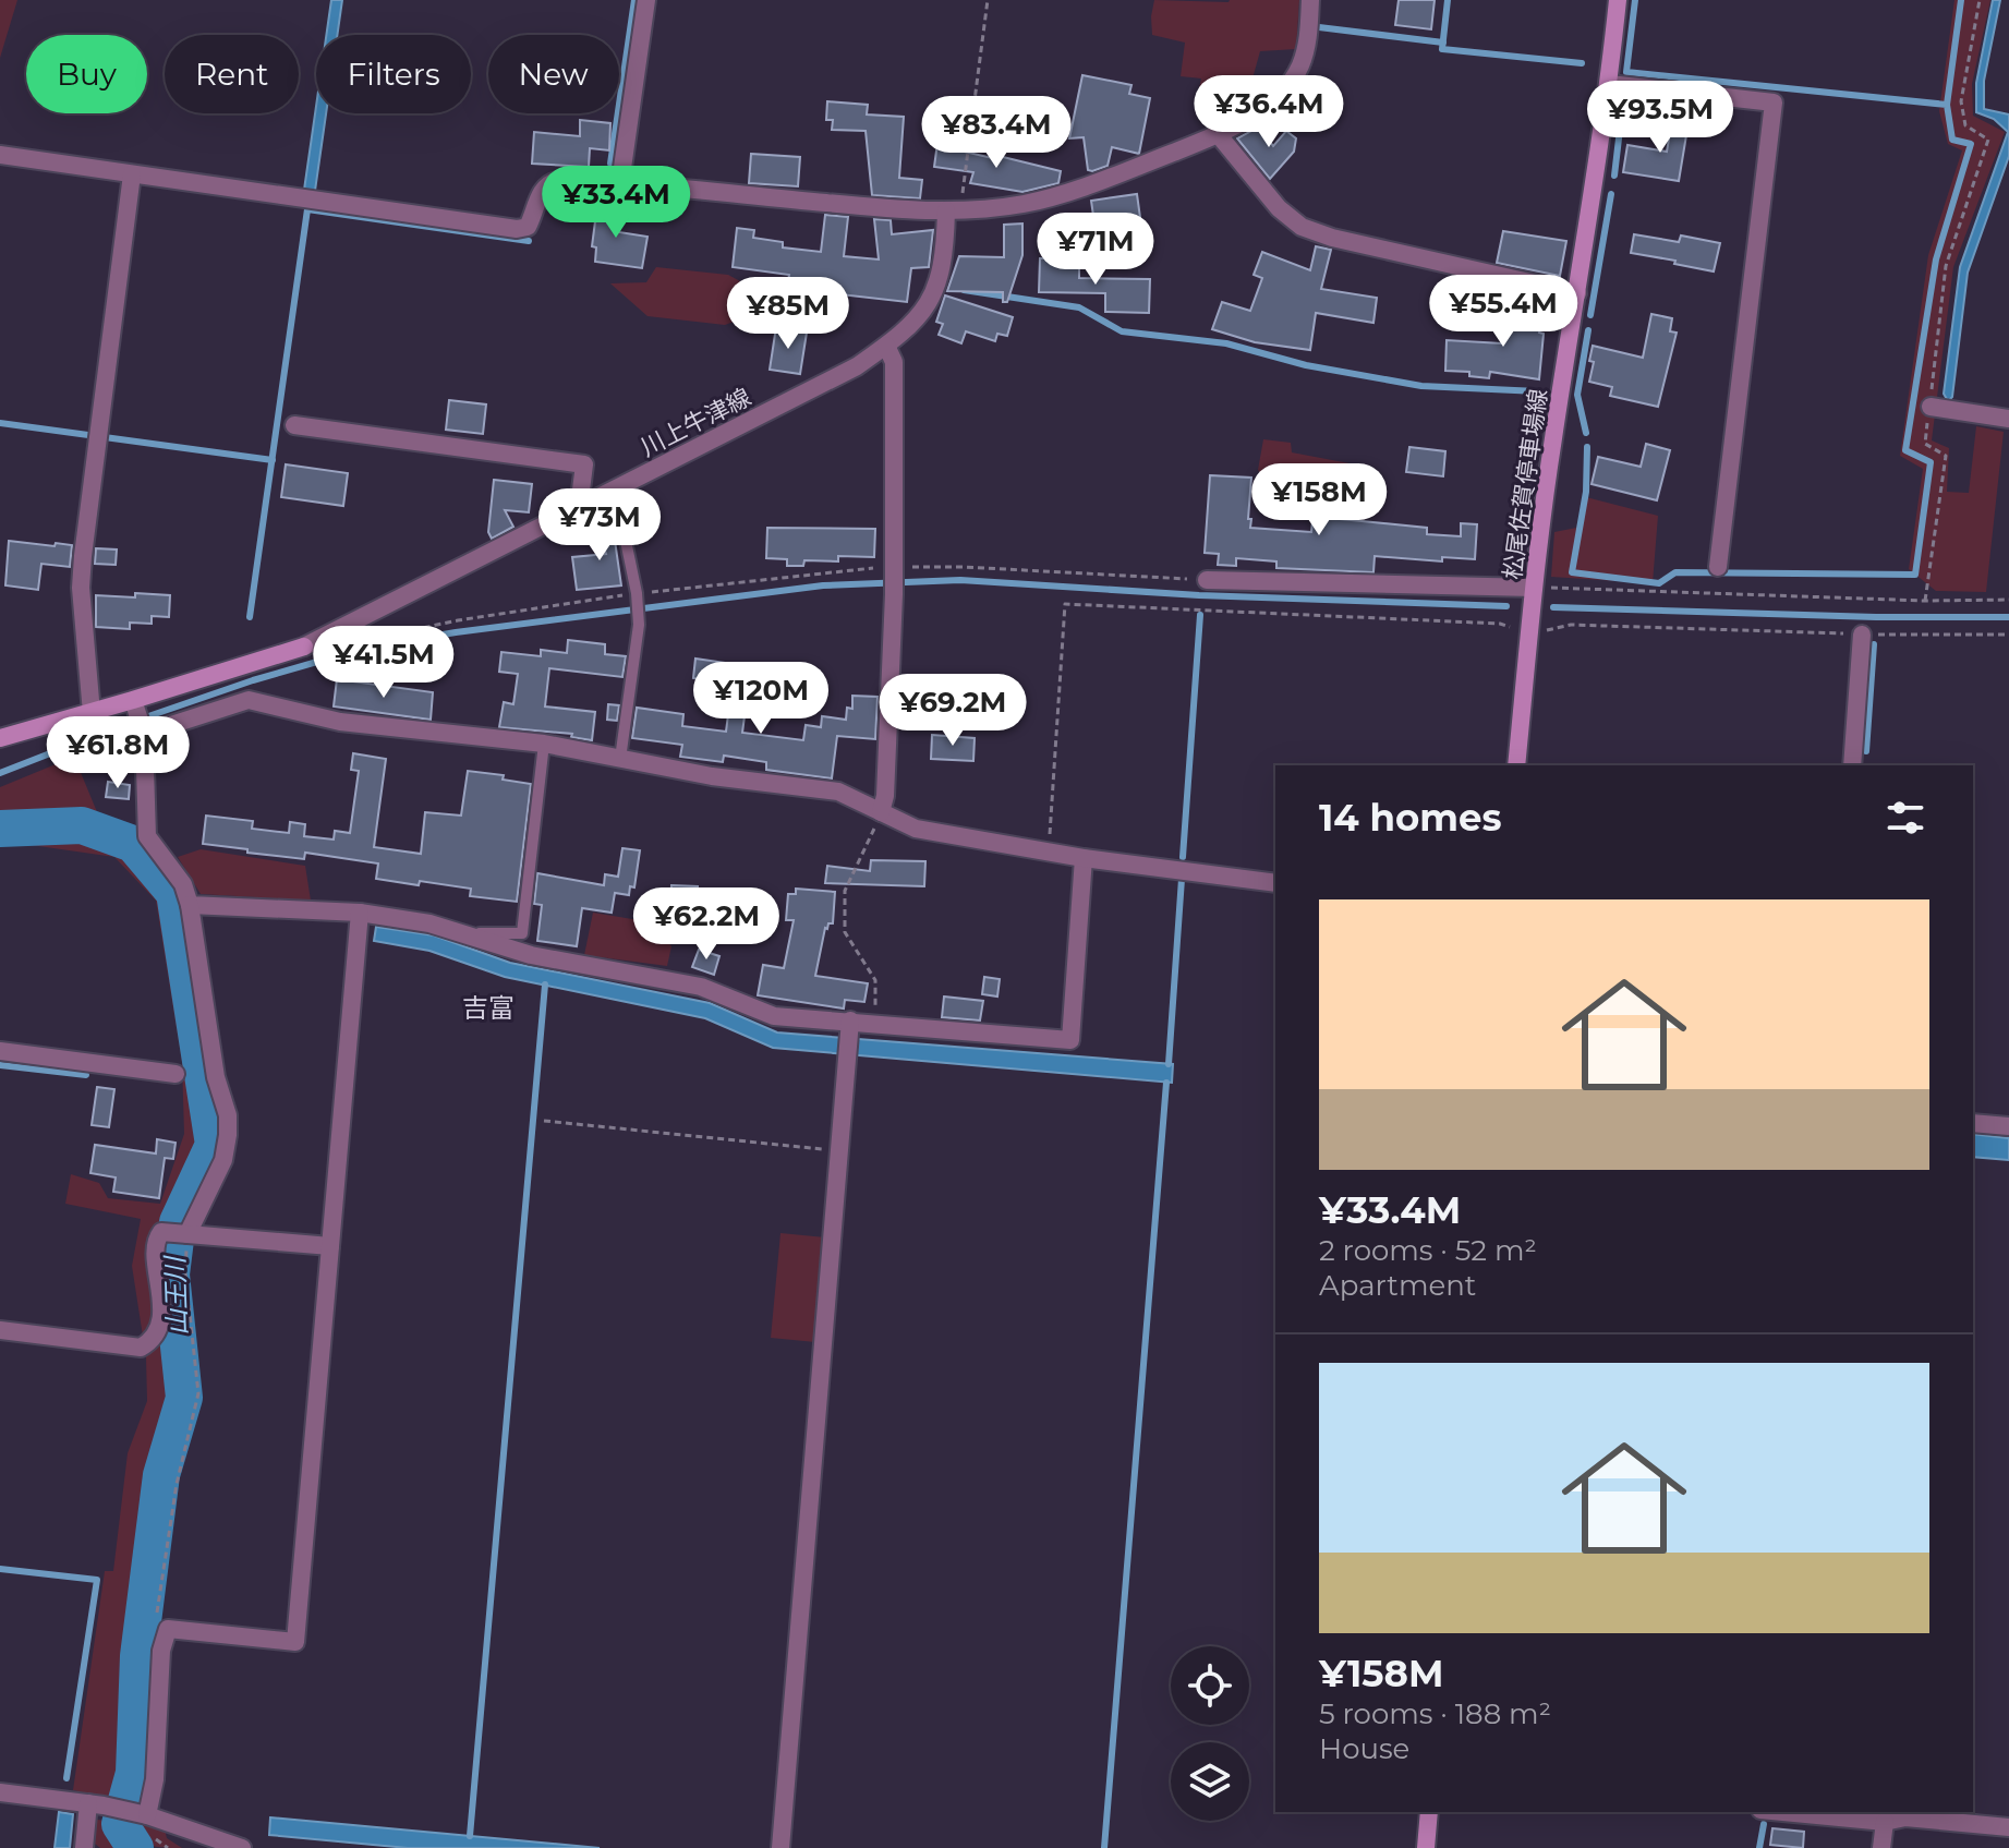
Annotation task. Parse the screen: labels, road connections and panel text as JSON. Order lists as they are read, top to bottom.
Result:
{
  "streets": {
    "main road": ["川上牛津線", "松尾佐賀停車場線"]
  },
  "districts": ["吉富"],
  "water": ["山王川"],
  "page": {
    "chip": [
      "Buy",
      "Rent",
      "Filters",
      "New"
    ],
    "price": [
      "¥36.4M",
      "¥93.5M",
      "¥83.4M",
      "¥33.4M",
      "¥71M",
      "¥55.4M",
      "¥85M",
      "¥158M",
      "¥73M",
      "¥41.5M",
      "¥120M",
      "¥69.2M",
      "¥61.8M",
      "¥62.2M"
    ],
    "heading": "14 homes",
    "list": [
      {
        "name": "¥33.4M",
        "note": "2 rooms · 52 m² · Apartment"
      },
      {
        "name": "¥158M",
        "note": "5 rooms · 188 m² · House"
      }
    ]
  }
}
